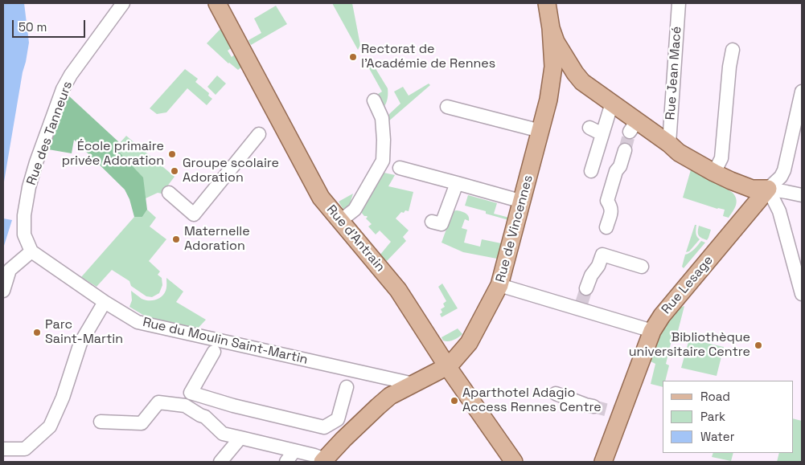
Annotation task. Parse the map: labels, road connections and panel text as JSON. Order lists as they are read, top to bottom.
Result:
{
  "streets": {
    "main road": ["Rue de Vincennes", "Rue d'Antrain", "Rue Lesage"],
    "street": ["Rue Jean Macé", "Rue des Tanneurs", "Rue du Moulin Saint-Martin"]
  },
  "crossings": [
    ["Rue des Tanneurs", "Rue du Moulin Saint-Martin"],
    ["Rue de Vincennes", "Rue d'Antrain"],
    ["Rue de Vincennes", "Rue du Moulin Saint-Martin"]
  ],
  "places": [
    "Rectorat de l'Académie de Rennes",
    "École primaire privée Adoration",
    "Groupe scolaire Adoration",
    "Maternelle Adoration",
    "Parc Saint-Martin",
    "Bibliothèque universitaire Centre",
    "Aparthotel Adagio Access Rennes Centre"
  ],
  "legend": ["Road", "Park", "Water"],
  "scale_bar": "50 m"
}
